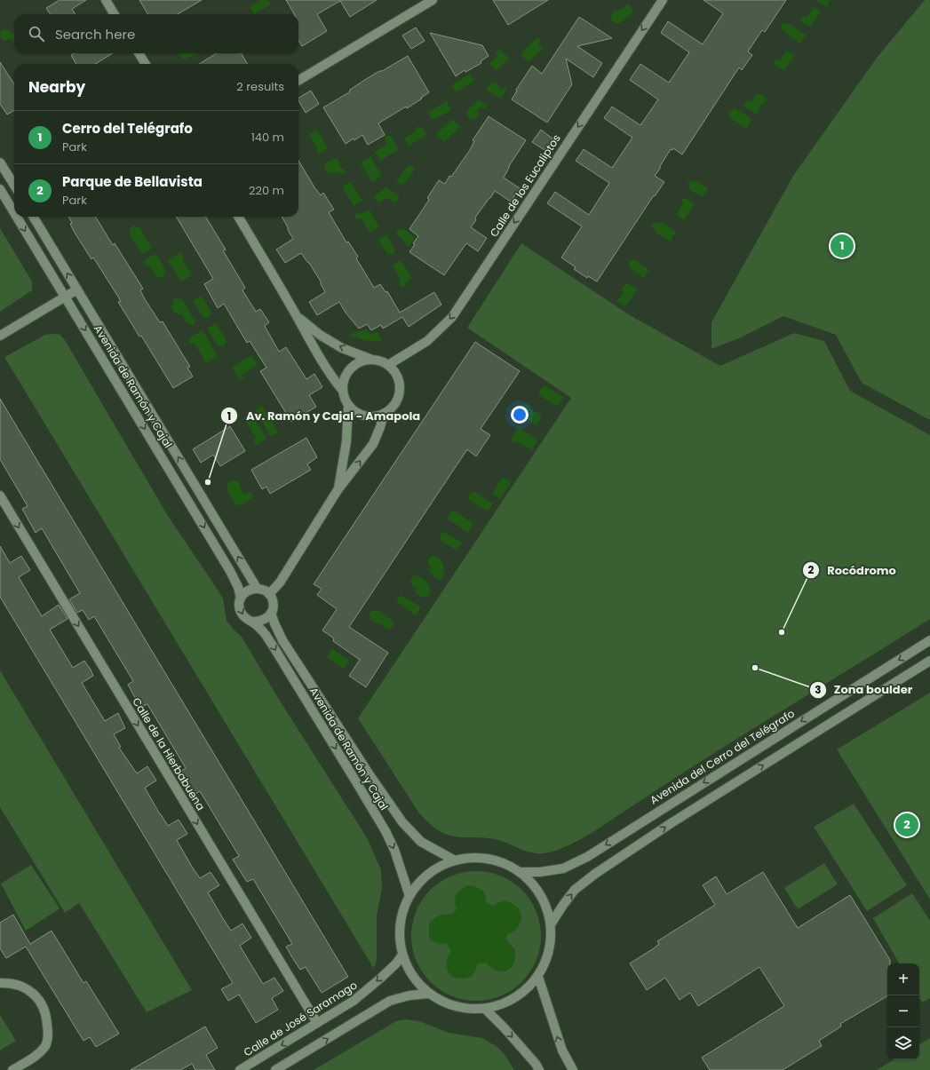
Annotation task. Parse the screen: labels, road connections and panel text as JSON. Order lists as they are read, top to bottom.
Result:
{
  "streets": {
    "street": [
      "Calle de los Eucaliptos",
      "Avenida de Ramón y Cajal",
      "Calle de la Hierbabuena",
      "Avenida del Cerro del Telégrafo",
      "Calle de José Saramago"
    ]
  },
  "crossings": [
    ["Calle de la Hierbabuena", "Calle de José Saramago"]
  ],
  "one_way": ["Calle de los Eucaliptos", "Calle de la Hierbabuena"],
  "places": ["Av. Ramón y Cajal - Amapola", "Rocódromo", "Zona boulder"],
  "page": {
    "search": "Search here",
    "heading": ["Nearby", "2 results"],
    "list": [
      {
        "mark": "1",
        "name": "Cerro del Telégrafo",
        "note": "Park",
        "value": "140 m"
      },
      {
        "mark": "2",
        "name": "Parque de Bellavista",
        "note": "Park",
        "value": "220 m"
      }
    ],
    "pins": ["1", "2"],
    "map_buttons": ["+", "−"]
  }
}
